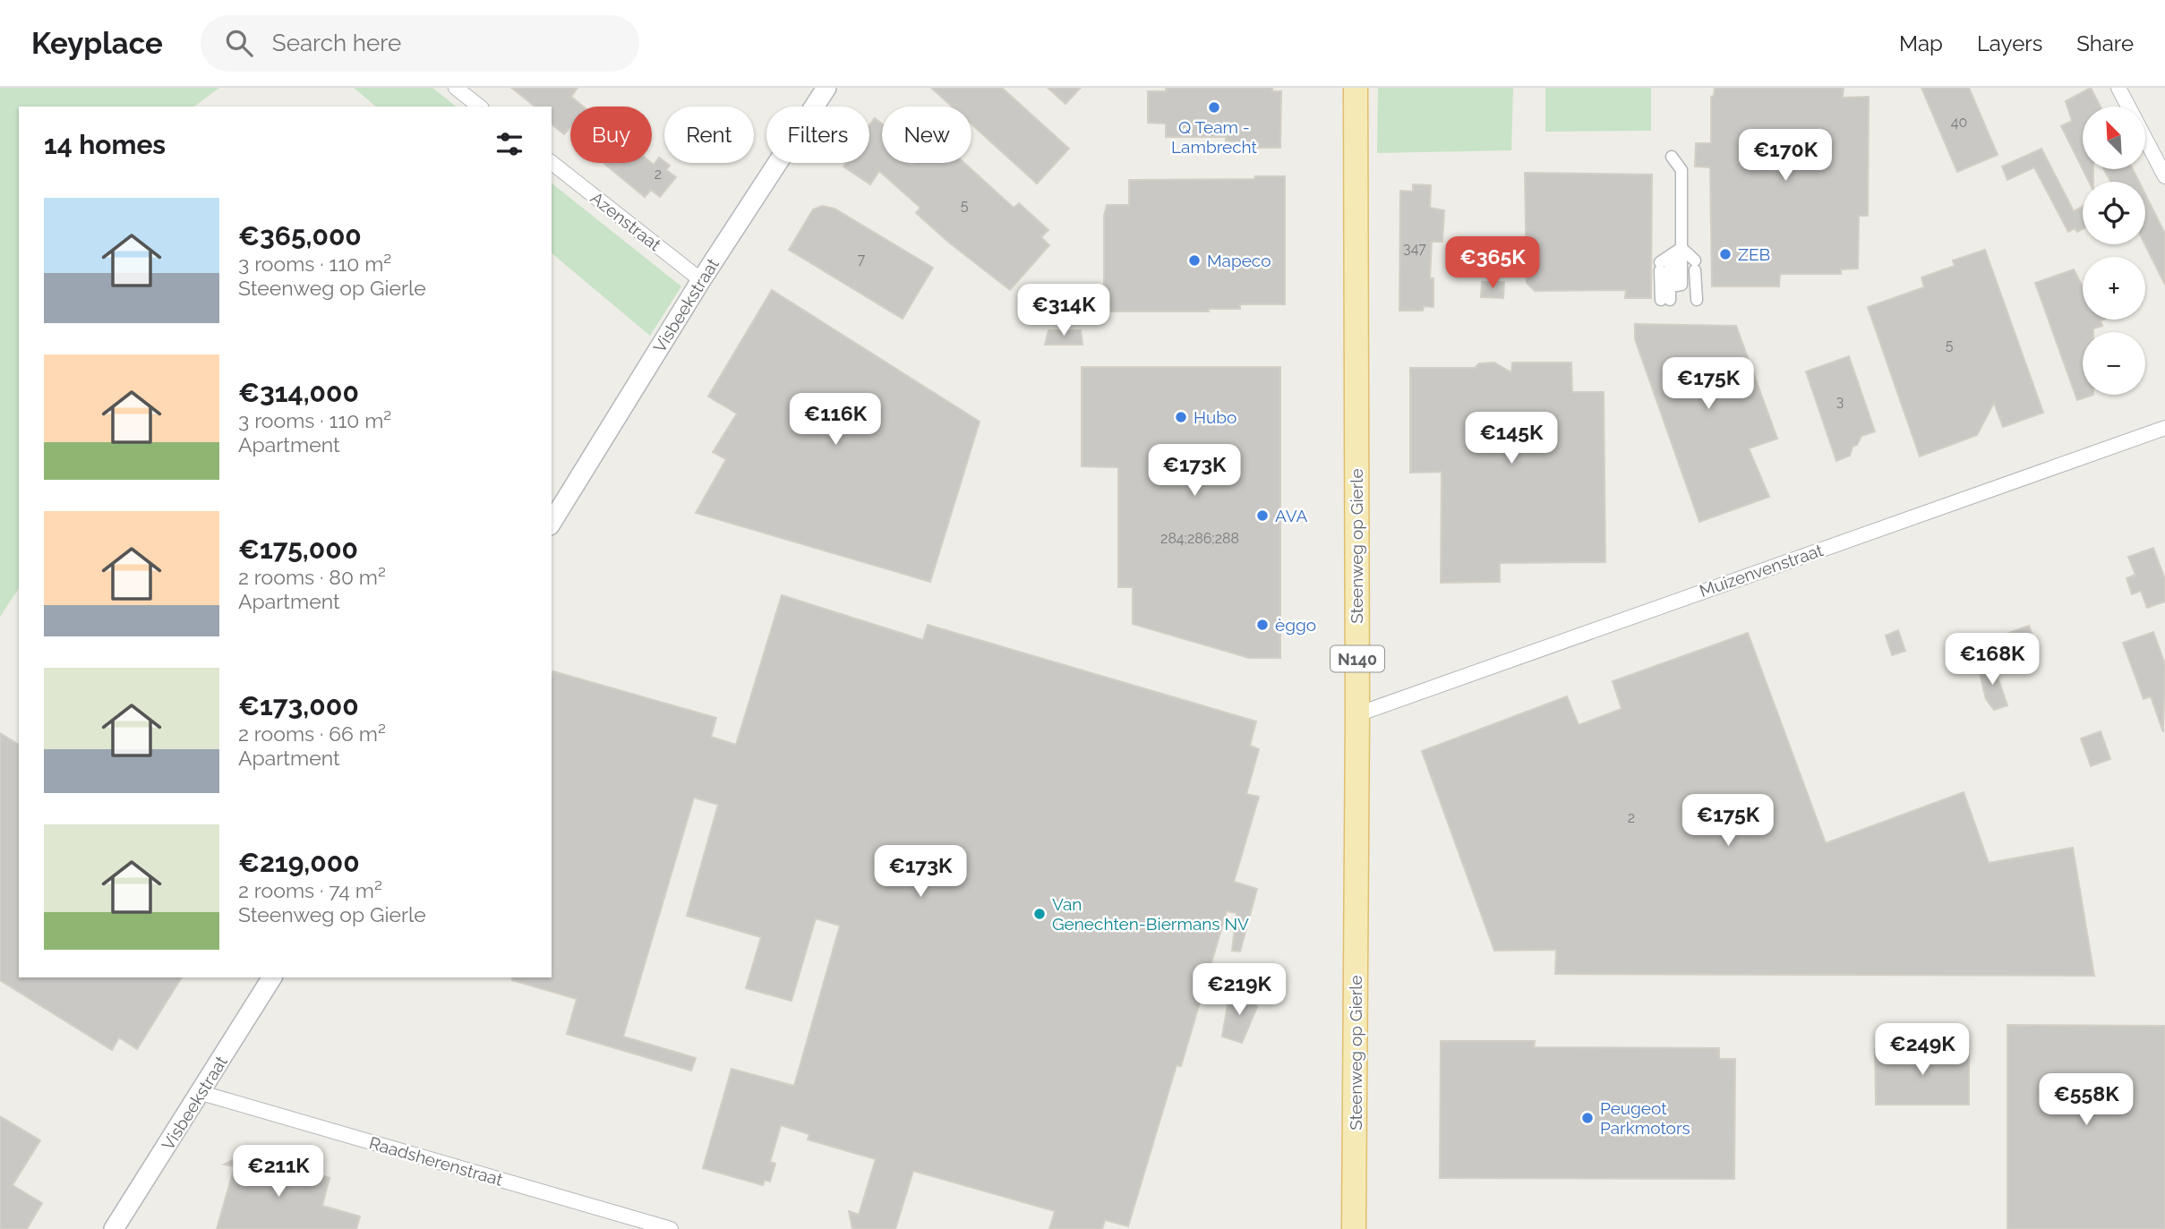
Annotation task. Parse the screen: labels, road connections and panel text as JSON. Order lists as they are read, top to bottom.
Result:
{
  "streets": {
    "main road": ["Steenweg op Gierle", "N140"],
    "street": [
      "Azenstraat",
      "Visbeekstraat",
      "Muizenvenstraat",
      "Raadsherenstraat"
    ]
  },
  "crossings": [
    ["Azenstraat", "Visbeekstraat"],
    ["Visbeekstraat", "Raadsherenstraat"],
    ["Steenweg op Gierle", "Muizenvenstraat"]
  ],
  "places": [
    "Q Team - Lambrecht",
    "ZEB",
    "Mapeco",
    "Hubo",
    "AVA",
    "èggo",
    "Van Genechten-Biermans NV",
    "Peugeot Parkmotors"
  ],
  "house_numbers": [
    "40",
    "2",
    "5",
    "347",
    "7",
    "5",
    "3",
    "284;286;288",
    "2"
  ],
  "north": "top left",
  "page": {
    "header": "Keyplace",
    "search": "Search here",
    "nav": ["Map", "Layers", "Share"],
    "map_buttons": ["+", "−"],
    "chip": [
      "Buy",
      "Rent",
      "Filters",
      "New"
    ],
    "heading": "14 homes",
    "price": [
      "€170K",
      "€365K",
      "€314K",
      "€175K",
      "€116K",
      "€145K",
      "€173K",
      "€168K",
      "€175K",
      "€173K",
      "€219K",
      "€249K",
      "€558K",
      "€211K"
    ],
    "list": [
      {
        "name": "€365,000",
        "note": "3 rooms · 110 m² · Steenweg op Gierle"
      },
      {
        "name": "€314,000",
        "note": "3 rooms · 110 m² · Apartment"
      },
      {
        "name": "€175,000",
        "note": "2 rooms · 80 m² · Apartment"
      },
      {
        "name": "€173,000",
        "note": "2 rooms · 66 m² · Apartment"
      },
      {
        "name": "€219,000",
        "note": "2 rooms · 74 m² · Steenweg op Gierle"
      }
    ]
  }
}
